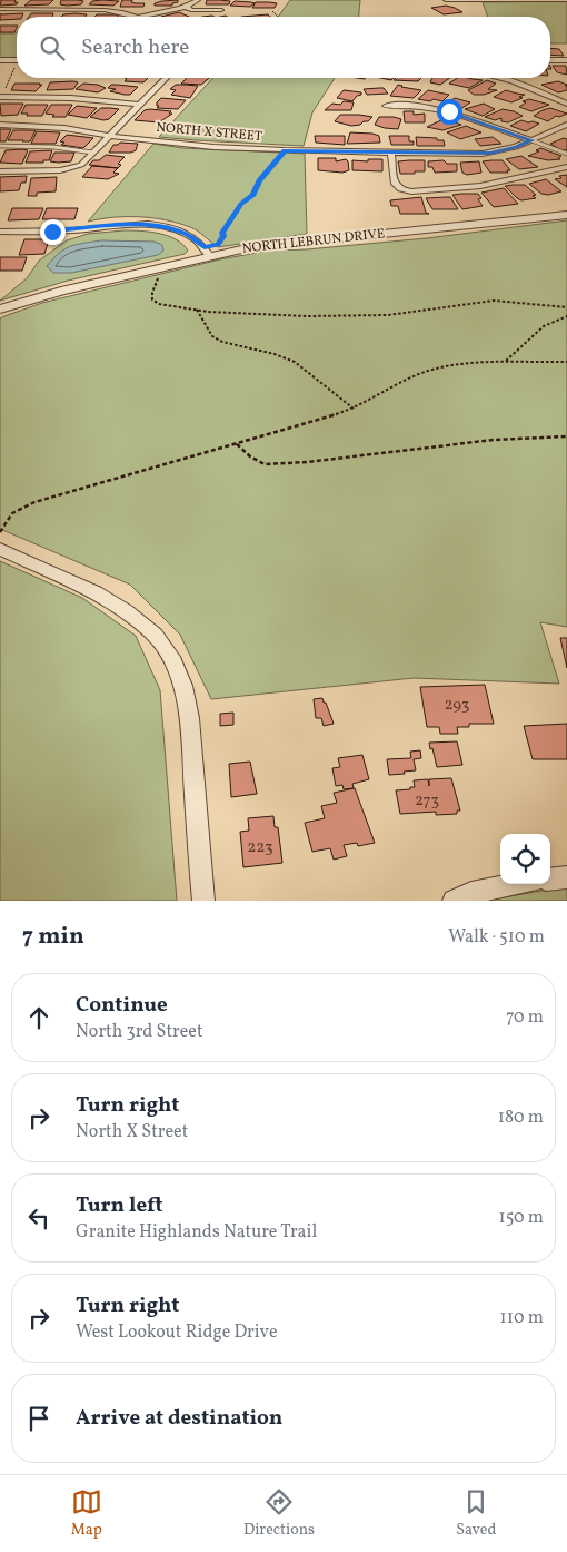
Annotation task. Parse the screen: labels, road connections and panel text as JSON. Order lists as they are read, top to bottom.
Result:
{
  "streets": {
    "street": ["NORTH X STREET", "NORTH LEBRUN DRIVE"]
  },
  "house_numbers": ["293", "273", "223"],
  "page": {
    "search": "Search here",
    "heading": ["7 min", "Walk · 510 m"],
    "list": [
      ["Continue", "North 3rd Street", "70 m"],
      ["Turn right", "North X Street", "180 m"],
      ["Turn left", "Granite Highlands Nature Trail", "150 m"],
      ["Turn right", "West Lookout Ridge Drive", "110 m"],
      "Arrive at destination"
    ],
    "nav": ["Map", "Directions", "Saved"]
  }
}
